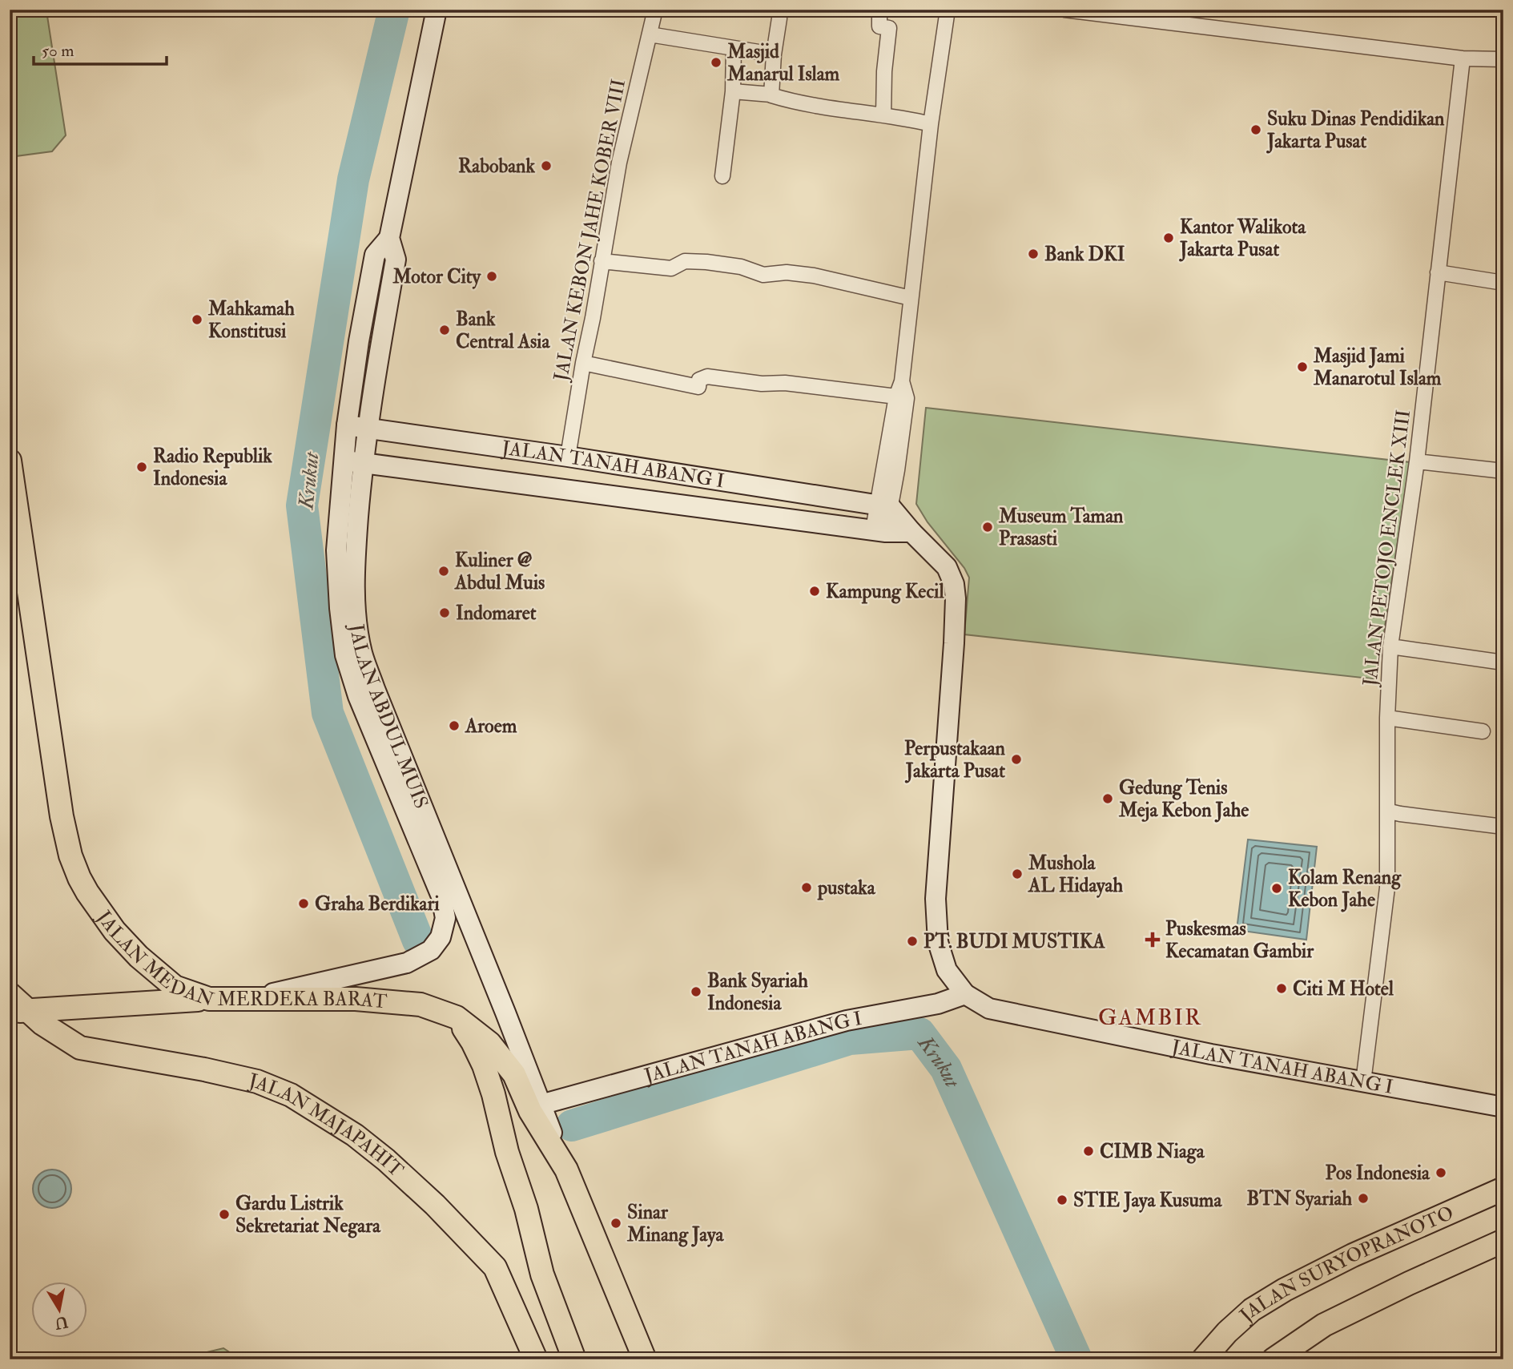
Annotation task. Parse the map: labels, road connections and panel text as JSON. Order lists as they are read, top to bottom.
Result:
{
  "streets": {
    "main road": ["JALAN MEDAN MERDEKA BARAT", "JALAN MAJAPAHIT", "JALAN SURYOPRANOTO"],
    "street": [
      "JALAN KEBON JAHE KOBER VIII",
      "JALAN TANAH ABANG I",
      "JALAN PETOJO ENCLEK XIII",
      "JALAN ABDUL MUIS"
    ]
  },
  "crossings": [
    ["JALAN KEBON JAHE KOBER VIII", "JALAN TANAH ABANG I"],
    ["JALAN TANAH ABANG I", "JALAN PETOJO ENCLEK XIII"],
    ["JALAN TANAH ABANG I", "JALAN ABDUL MUIS"],
    ["JALAN ABDUL MUIS", "JALAN MEDAN MERDEKA BARAT"]
  ],
  "districts": ["GAMBIR"],
  "water": ["Krukut"],
  "places": {
    "other": [
      "Masjid Manarul Islam",
      "Suku Dinas Pendidikan Jakarta Pusat",
      "Rabobank",
      "Kantor Walikota Jakarta Pusat",
      "Bank DKI",
      "Motor City",
      "Mahkamah Konstitusi",
      "Bank Central Asia",
      "Masjid Jami Manarotul Islam",
      "Radio Republik Indonesia",
      "Museum Taman Prasasti",
      "Kuliner @ Abdul Muis",
      "Kampung Kecil",
      "Indomaret",
      "Aroem",
      "Perpustakaan Jakarta Pusat",
      "Gedung Tenis Meja Kebon Jahe",
      "Mushola AL Hidayah",
      "pustaka",
      "Kolam Renang Kebon Jahe",
      "Graha Berdikari",
      "PT. BUDI MUSTIKA",
      "Citi M Hotel",
      "Bank Syariah Indonesia",
      "CIMB Niaga",
      "Pos Indonesia",
      "BTN Syariah",
      "STIE Jaya Kusuma",
      "Gardu Listrik Sekretariat Negara",
      "Sinar Minang Jaya"
    ],
    "health": ["Puskesmas Kecamatan Gambir"]
  },
  "scale_bar": "50 m",
  "north": "bottom"
}
